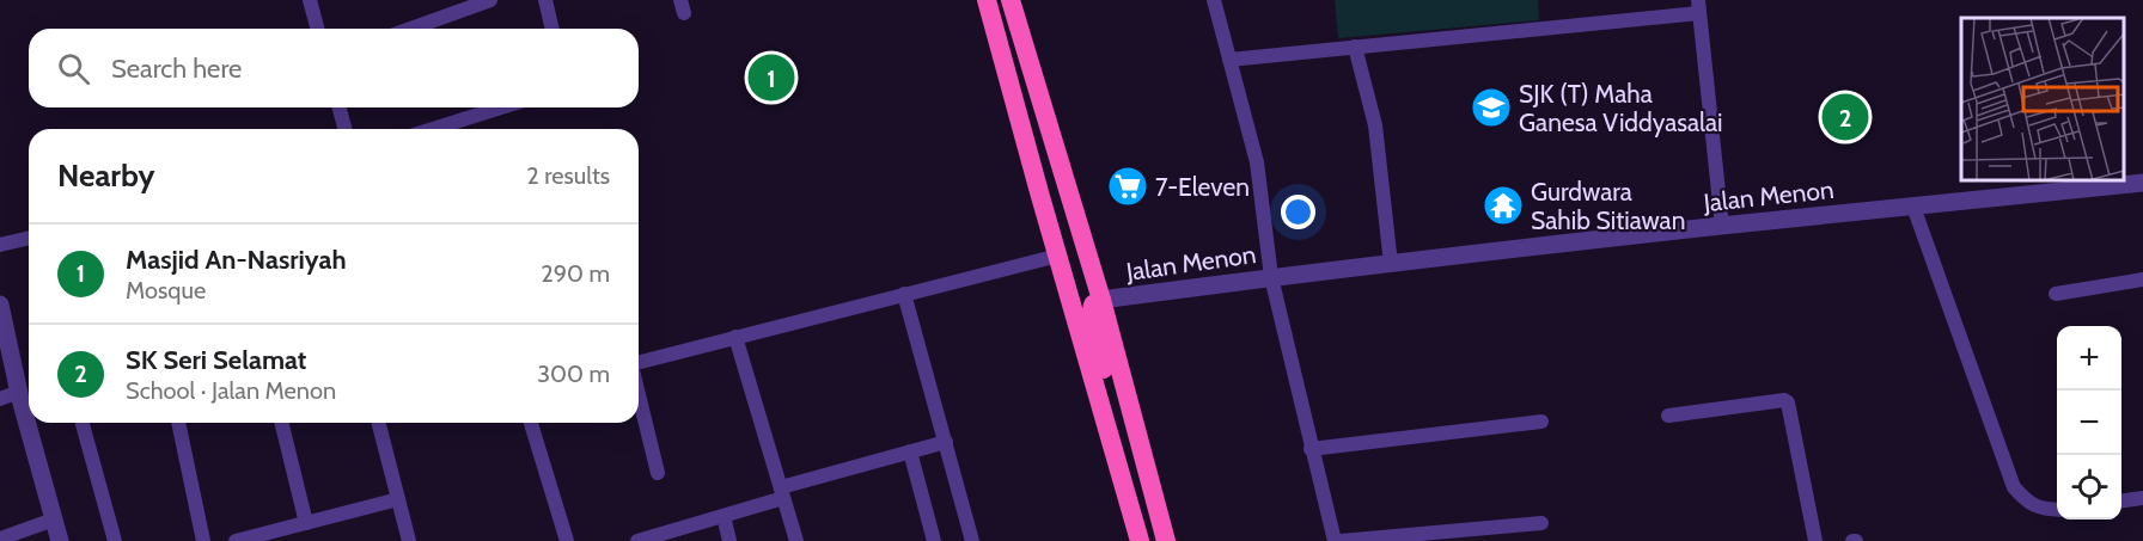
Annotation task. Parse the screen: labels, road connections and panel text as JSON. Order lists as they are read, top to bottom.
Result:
{
  "streets": {
    "street": ["Jalan Menon"]
  },
  "places": {
    "school or university": ["SJK (T) Maha Ganesa Viddyasalai"],
    "supermarket": ["7-Eleven"],
    "temple": ["Gurdwara Sahib Sitiawan"]
  },
  "page": {
    "search": "Search here",
    "pins": ["1", "2"],
    "heading": ["Nearby", "2 results"],
    "list": [
      {
        "mark": "1",
        "name": "Masjid An-Nasriyah",
        "note": "Mosque",
        "value": "290 m"
      },
      {
        "mark": "2",
        "name": "SK Seri Selamat",
        "note": "School · Jalan Menon",
        "value": "300 m"
      }
    ],
    "map_buttons": ["+", "−"]
  }
}
